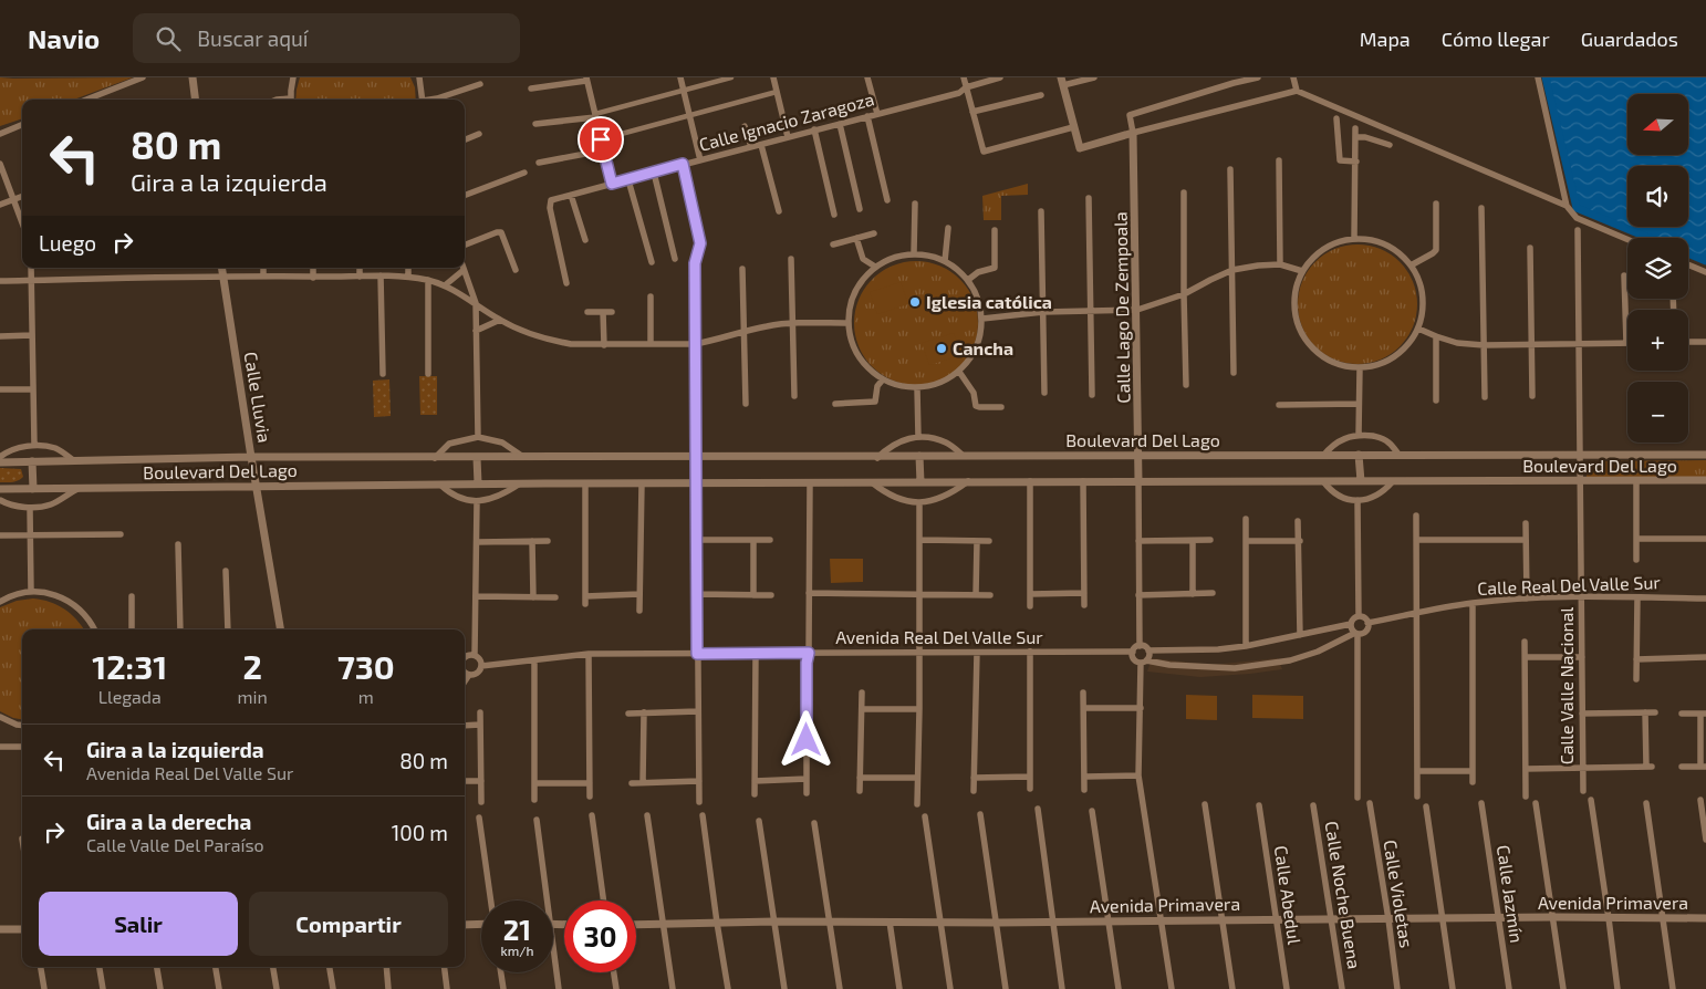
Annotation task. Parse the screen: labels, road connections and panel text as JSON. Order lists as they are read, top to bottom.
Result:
{
  "streets": {
    "street": [
      "Calle Ignacio Zaragoza",
      "Calle Lago De Zempoala",
      "Calle Lluvia",
      "Boulevard Del Lago",
      "Calle Real Del Valle Sur",
      "Avenida Real Del Valle Sur",
      "Calle Valle Nacional",
      "Calle Violetas",
      "Calle Jazmín",
      "Calle Abedul",
      "Calle Noche Buena",
      "Avenida Primavera"
    ]
  },
  "crossings": [
    ["Calle Lago De Zempoala", "Boulevard Del Lago"],
    ["Calle Lluvia", "Boulevard Del Lago"],
    ["Boulevard Del Lago", "Calle Valle Nacional"],
    ["Calle Real Del Valle Sur", "Calle Valle Nacional"],
    ["Calle Violetas", "Avenida Primavera"],
    ["Calle Jazmín", "Avenida Primavera"],
    ["Calle Abedul", "Avenida Primavera"],
    ["Calle Noche Buena", "Avenida Primavera"]
  ],
  "places": ["Iglesia católica", "Cancha"],
  "north": "left",
  "page": {
    "header": "Navio",
    "search": "Buscar aquí",
    "nav": ["Mapa", "Cómo llegar", "Guardados"],
    "map_buttons": ["+", "−"],
    "turn": ["80 m", "Gira a la izquierda"],
    "then": "Luego",
    "eta": [
      "12:31",
      "Llegada",
      "2",
      "min",
      "730",
      "m"
    ],
    "list": [
      {
        "name": "Gira a la izquierda",
        "note": "Avenida Real Del Valle Sur",
        "value": "80 m"
      },
      {
        "name": "Gira a la derecha",
        "note": "Calle Valle Del Paraíso",
        "value": "100 m"
      }
    ],
    "buttons": ["Salir", "Compartir"],
    "speed": "21 km/h",
    "limit": "30"
  }
}
